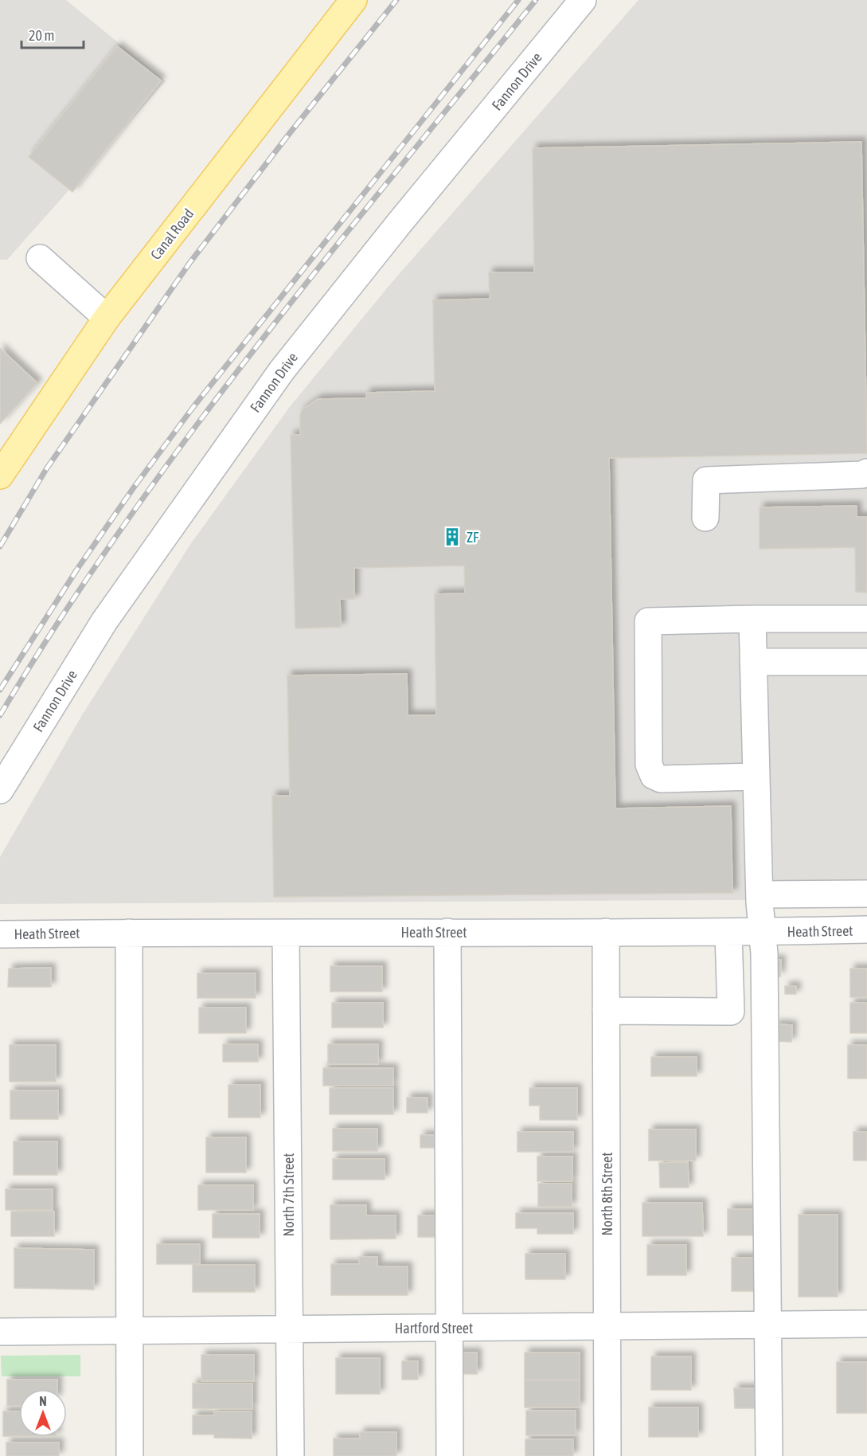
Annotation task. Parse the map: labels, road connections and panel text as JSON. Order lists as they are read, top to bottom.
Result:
{
  "streets": {
    "main road": ["Canal Road"],
    "street": [
      "Fannon Drive",
      "Heath Street",
      "North 8th Street",
      "North 7th Street",
      "Hartford Street"
    ]
  },
  "crossings": [
    ["Heath Street", "North 8th Street"],
    ["Heath Street", "North 7th Street"],
    ["North 8th Street", "Hartford Street"],
    ["North 7th Street", "Hartford Street"]
  ],
  "places": {
    "building": ["ZF"]
  },
  "scale_bar": "20 m",
  "north": "top"
}
